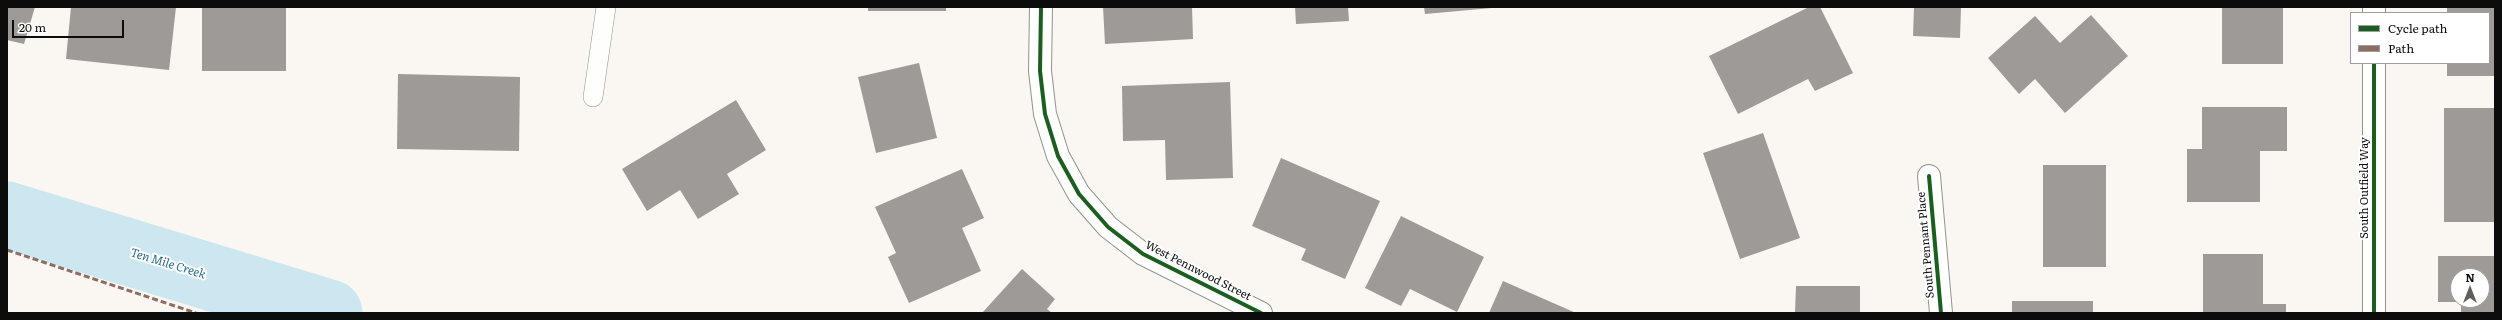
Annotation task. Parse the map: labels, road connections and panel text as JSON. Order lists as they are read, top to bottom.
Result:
{
  "streets": {
    "street": ["South Outfield Way", "South Pennant Place", "West Pennwood Street"]
  },
  "water": ["Ten Mile Creek"],
  "legend": ["Cycle path", "Path"],
  "scale_bar": "20 m",
  "north": "top"
}
